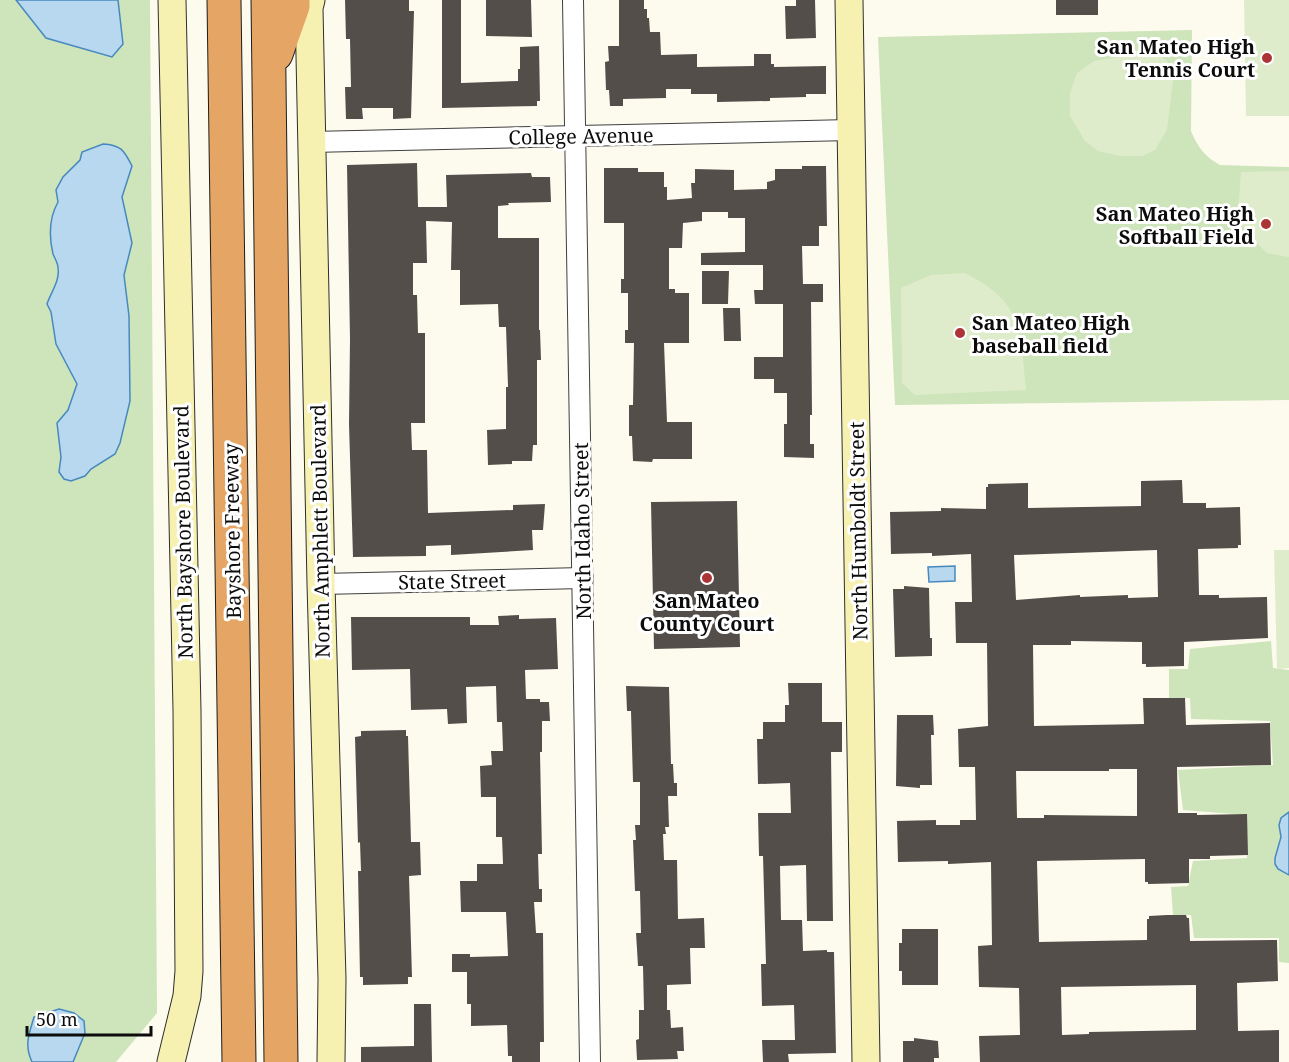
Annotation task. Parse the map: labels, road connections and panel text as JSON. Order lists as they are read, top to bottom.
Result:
{
  "streets": {
    "highway": ["Bayshore Freeway"],
    "street": [
      "College Avenue",
      "North Amphlett Boulevard",
      "North Idaho Street",
      "North Humboldt Street",
      "North Bayshore Boulevard",
      "State Street"
    ]
  },
  "crossings": [
    ["College Avenue", "North Amphlett Boulevard"],
    ["College Avenue", "North Idaho Street"],
    ["College Avenue", "North Humboldt Street"],
    ["North Amphlett Boulevard", "State Street"],
    ["North Idaho Street", "State Street"]
  ],
  "places": [
    "San Mateo High Tennis Court",
    "San Mateo High Softball Field",
    "San Mateo High baseball field",
    "San Mateo County Court"
  ],
  "scale_bar": "50 m"
}
